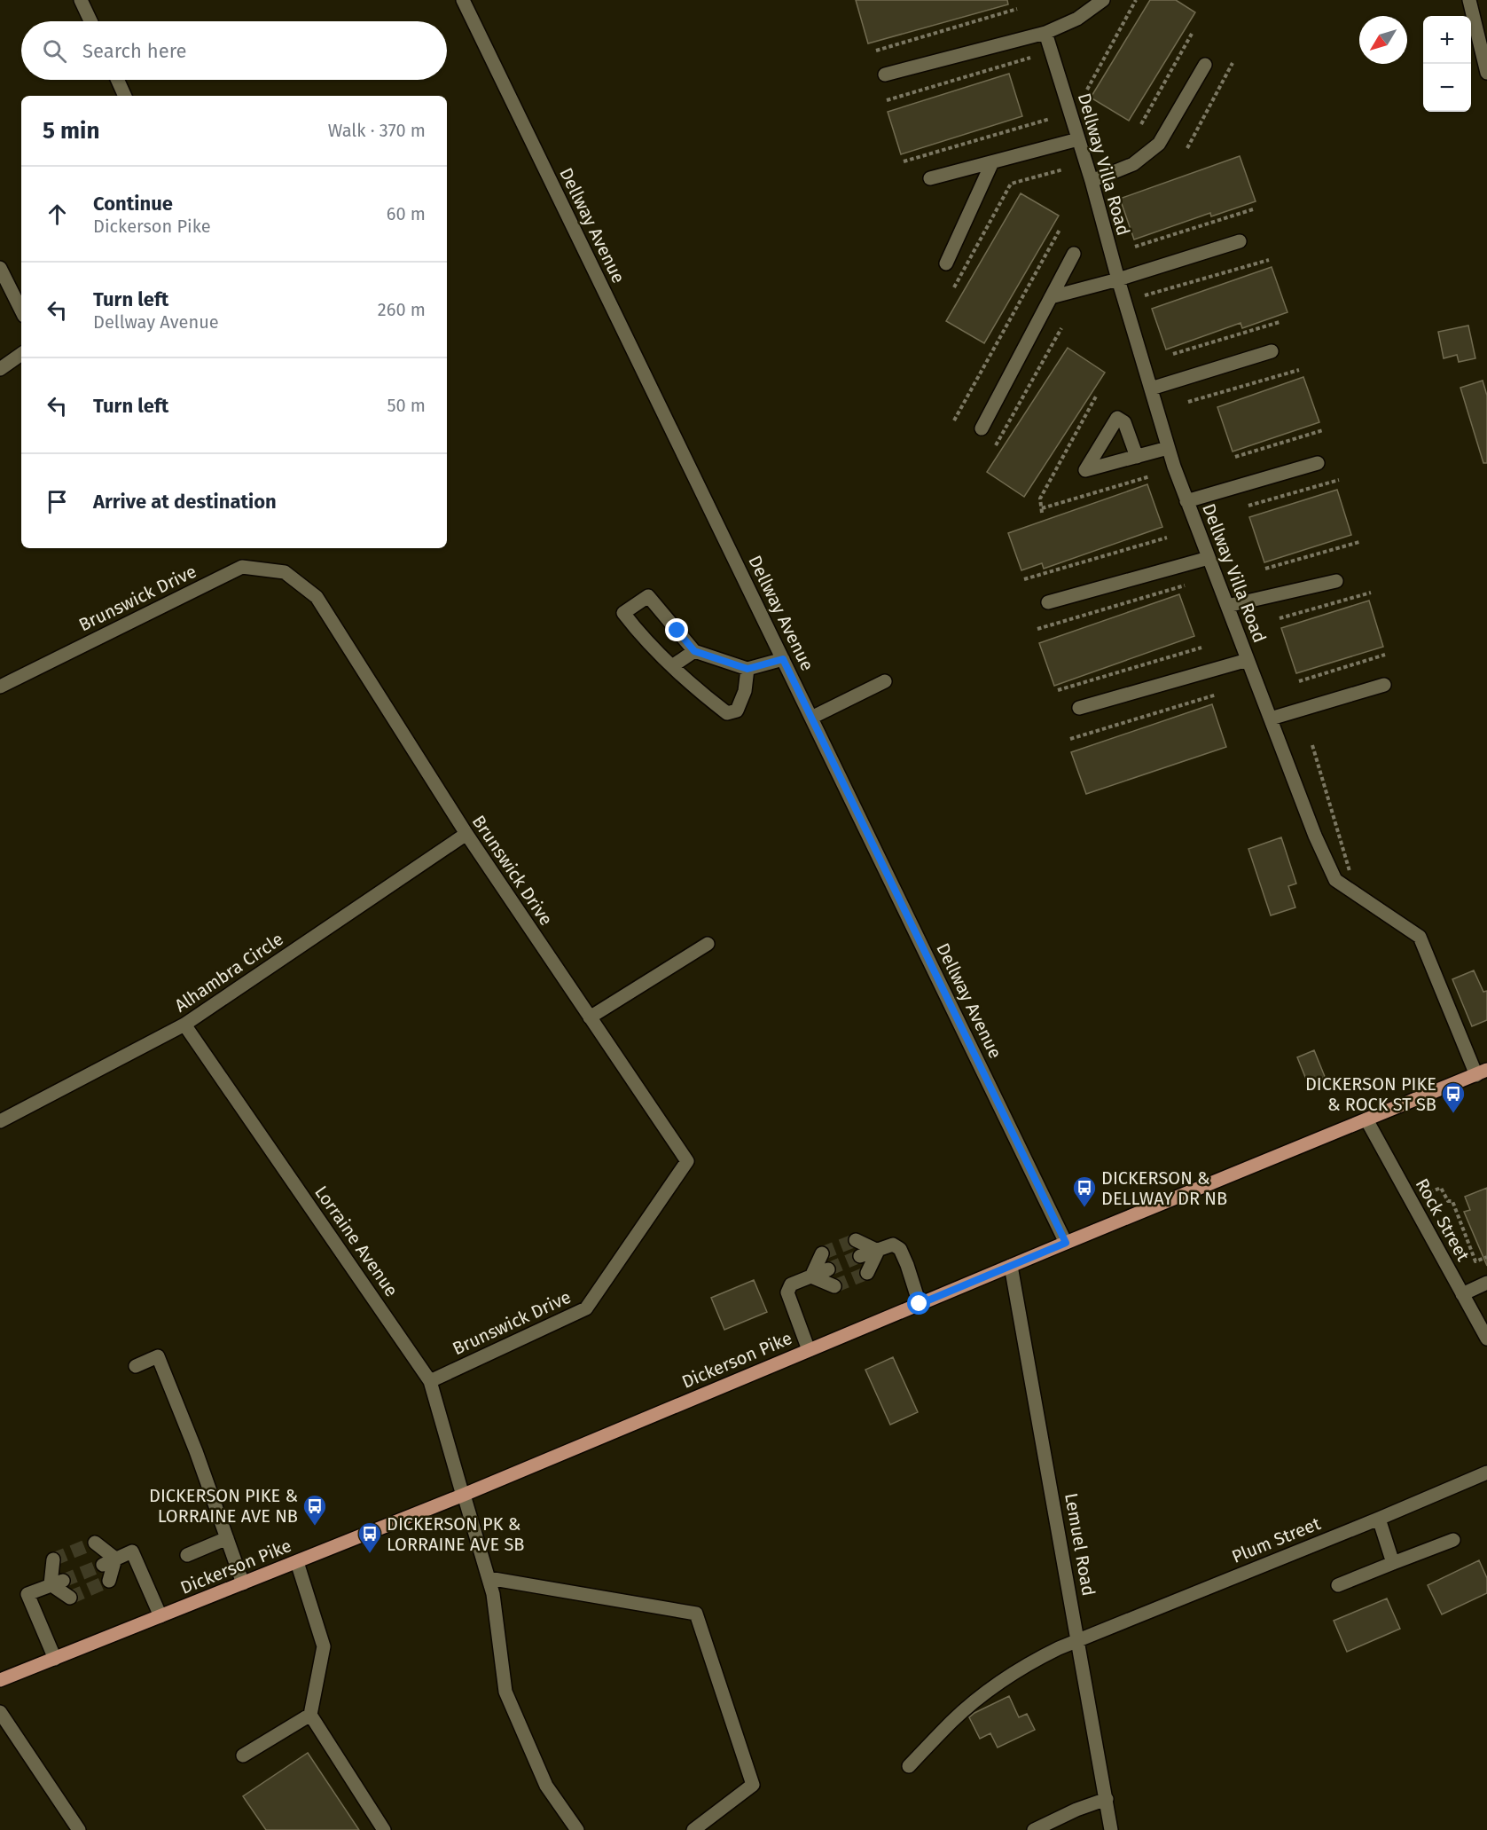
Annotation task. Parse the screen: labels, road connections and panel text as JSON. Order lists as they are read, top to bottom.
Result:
{
  "streets": {
    "main road": ["Dickerson Pike"],
    "street": [
      "Dellway Villa Road",
      "Dellway Avenue",
      "Brunswick Drive",
      "Alhambra Circle",
      "Rock Street",
      "Lorraine Avenue",
      "Plum Street",
      "Lemuel Road"
    ]
  },
  "crossings": [
    ["Dellway Villa Road", "Dickerson Pike"],
    ["Dellway Avenue", "Dickerson Pike"],
    ["Brunswick Drive", "Alhambra Circle"],
    ["Brunswick Drive", "Lorraine Avenue"],
    ["Alhambra Circle", "Lorraine Avenue"],
    ["Rock Street", "Dickerson Pike"],
    ["Lorraine Avenue", "Dickerson Pike"],
    ["Dickerson Pike", "Lemuel Road"],
    ["Plum Street", "Lemuel Road"]
  ],
  "places": {
    "bus stop": [
      "DICKERSON PIKE & ROCK ST SB",
      "DICKERSON & DELLWAY DR NB",
      "DICKERSON PIKE & LORRAINE AVE NB",
      "DICKERSON PK & LORRAINE AVE SB"
    ]
  },
  "north": "bottom left",
  "page": {
    "map_buttons": ["+", "−"],
    "search": "Search here",
    "heading": ["5 min", "Walk · 370 m"],
    "list": [
      ["Continue", "Dickerson Pike", "60 m"],
      ["Turn left", "Dellway Avenue", "260 m"],
      ["Turn left", "50 m"],
      "Arrive at destination"
    ]
  }
}
